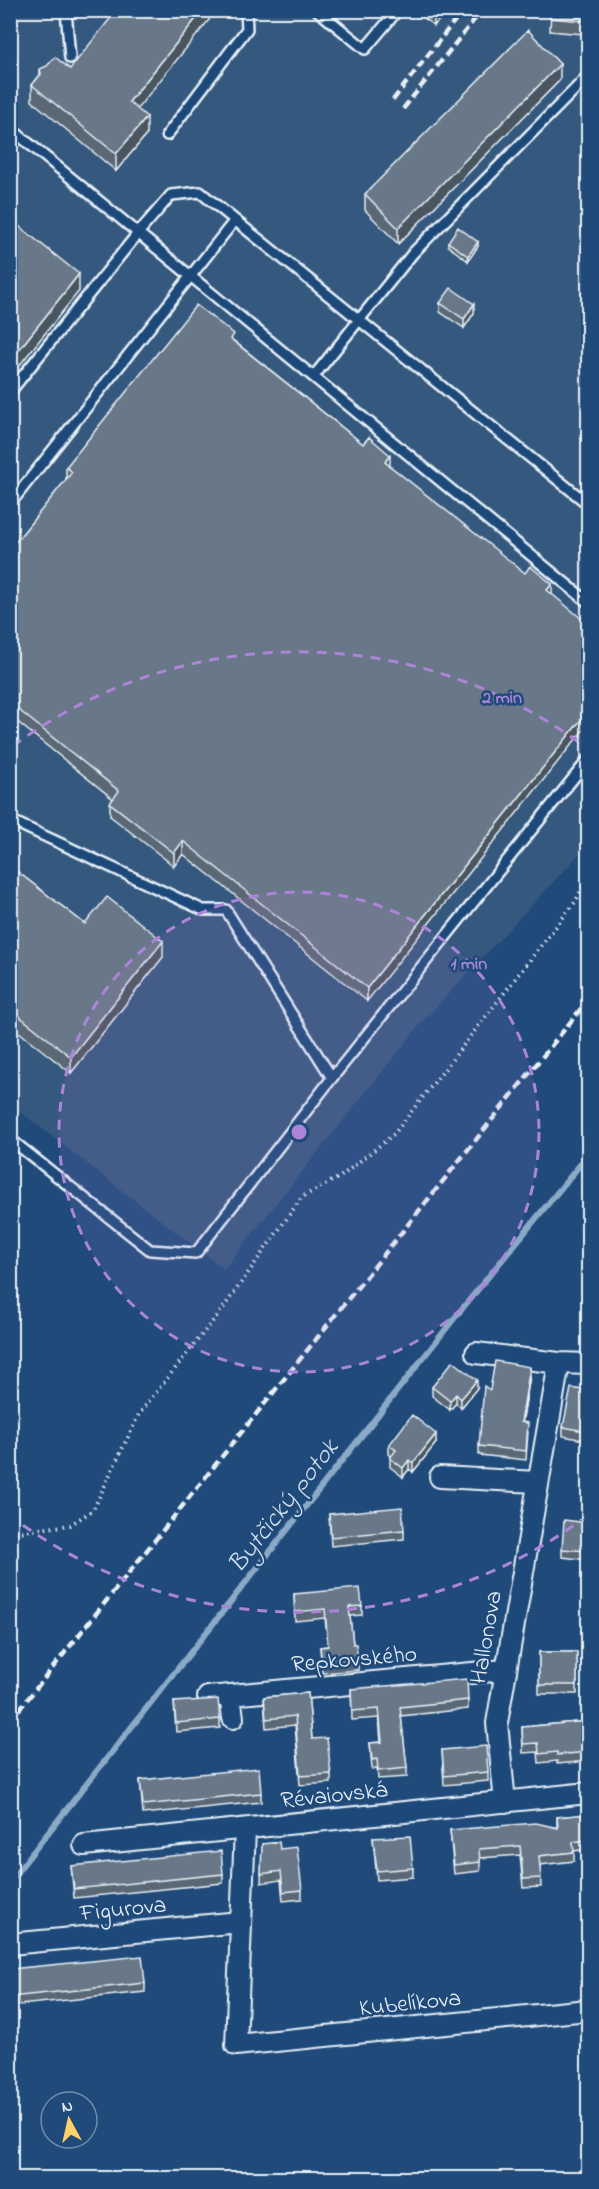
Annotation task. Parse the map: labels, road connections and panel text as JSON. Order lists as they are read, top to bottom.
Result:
{
  "streets": {
    "street": [
      "Hallonova",
      "Repkovského",
      "Révaiovská",
      "Figurova",
      "Kubelíkova"
    ]
  },
  "crossings": [
    ["Hallonova", "Repkovského"],
    ["Hallonova", "Révaiovská"],
    ["Figurova", "Kubelíkova"]
  ],
  "water": ["Bytčický potok"],
  "north": "top",
  "rings": ["2 min", "1 min"]
}
